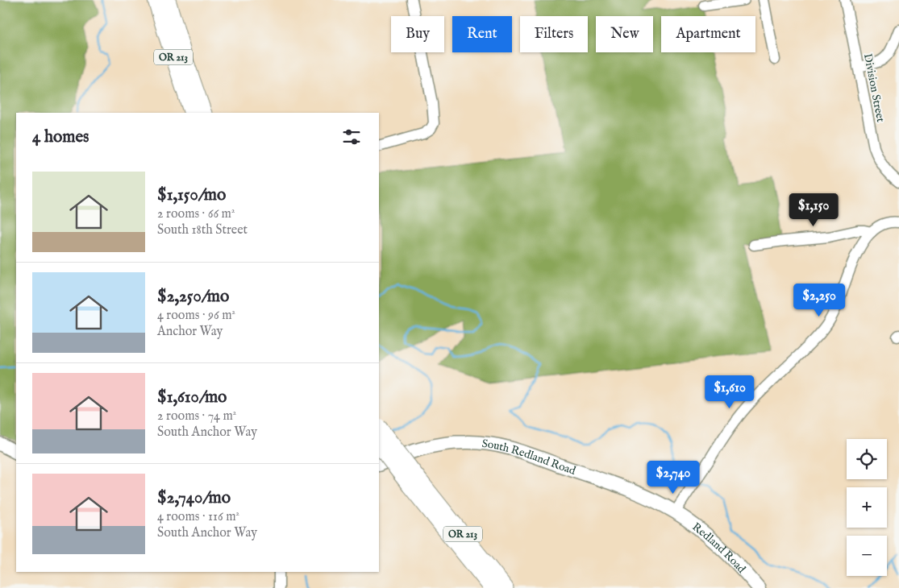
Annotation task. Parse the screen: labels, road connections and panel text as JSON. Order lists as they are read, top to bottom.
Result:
{
  "streets": {
    "highway": ["OR 213"],
    "main road": ["South Redland Road", "Redland Road"],
    "street": ["Division Street"]
  },
  "crossings": [
    ["South Redland Road", "Redland Road"]
  ],
  "page": {
    "chip": [
      "Buy",
      "Rent",
      "Filters",
      "New",
      "Apartment"
    ],
    "heading": "4 homes",
    "list": [
      {
        "name": "$1,150/mo",
        "note": "2 rooms · 66 m² · South 18th Street"
      },
      {
        "name": "$2,250/mo",
        "note": "4 rooms · 96 m² · Anchor Way"
      },
      {
        "name": "$1,610/mo",
        "note": "2 rooms · 74 m² · South Anchor Way"
      },
      {
        "name": "$2,740/mo",
        "note": "4 rooms · 116 m² · South Anchor Way"
      }
    ],
    "price": [
      "$1,150",
      "$2,250",
      "$1,610",
      "$2,740"
    ],
    "map_buttons": ["+", "−"]
  }
}
